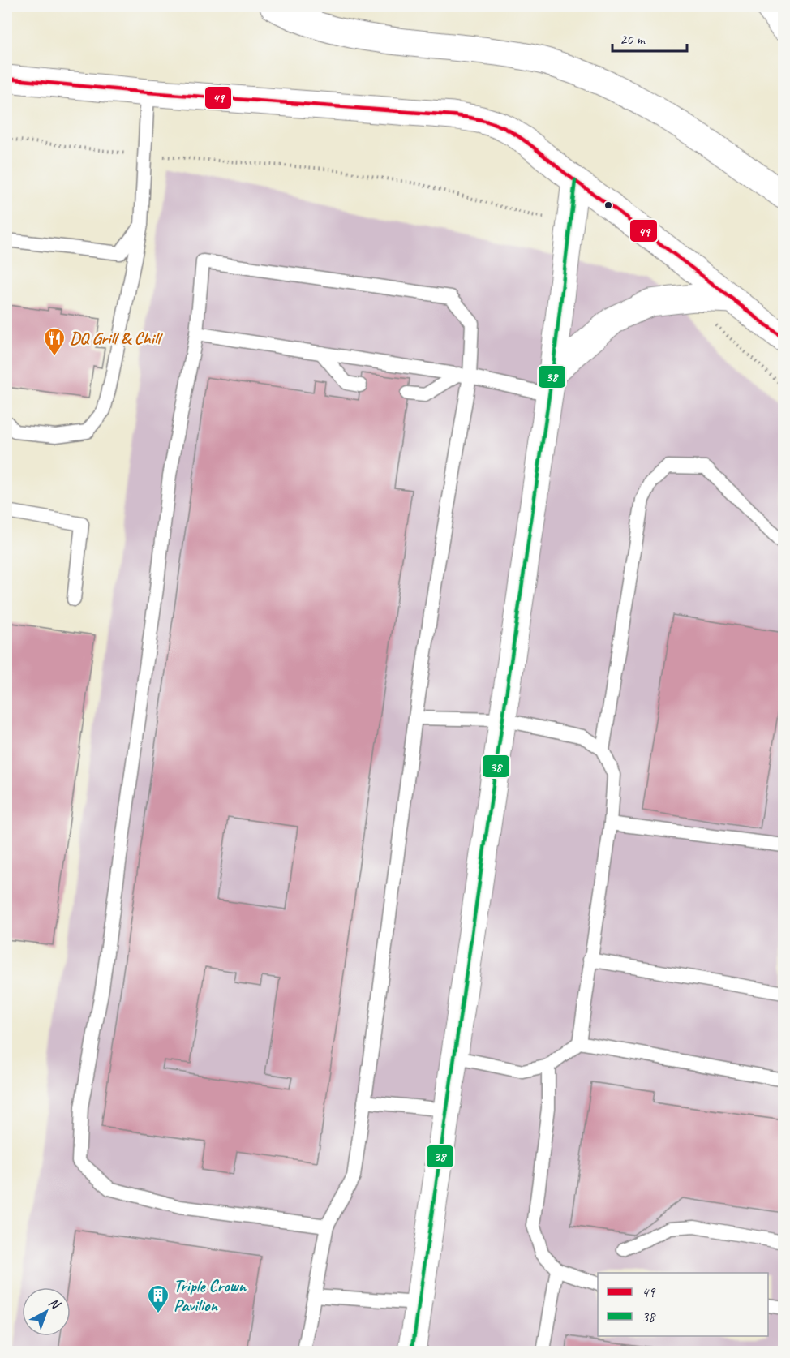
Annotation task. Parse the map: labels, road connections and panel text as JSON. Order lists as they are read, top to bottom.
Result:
{
  "places": {
    "restaurant": ["DQ Grill & Chill"],
    "building": ["Triple Crown Pavilion"]
  },
  "lines": ["transit line 49", "transit line 38"],
  "legend": ["49", "38"],
  "scale_bar": "20 m",
  "north": "top right"
}
